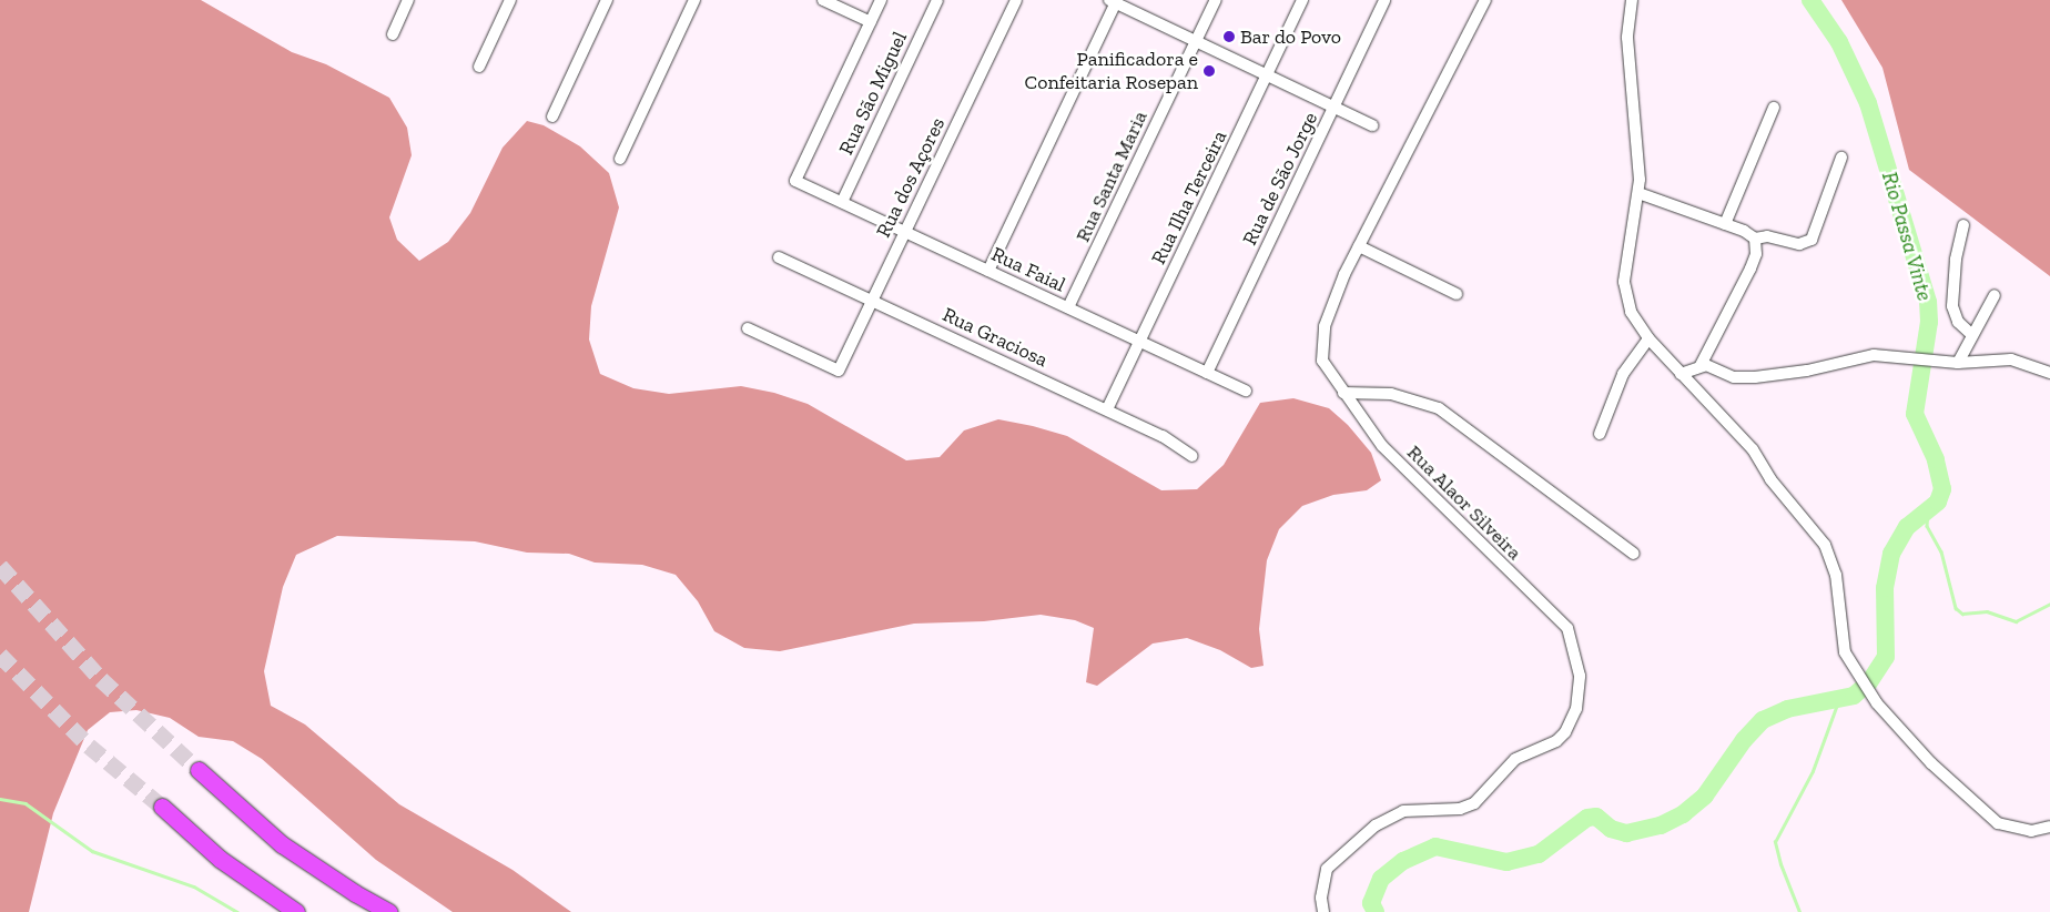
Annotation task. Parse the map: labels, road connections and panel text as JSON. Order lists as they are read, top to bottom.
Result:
{
  "streets": {
    "street": [
      "Rua São Miguel",
      "Rua Santa Maria",
      "Rua dos Açores",
      "Rua de São Jorge",
      "Rua Ilha Terceira",
      "Rua Faial",
      "Rua Graciosa",
      "Rua Alaor Silveira"
    ]
  },
  "crossings": [
    ["Rua São Miguel", "Rua Faial"],
    ["Rua Santa Maria", "Rua Faial"],
    ["Rua dos Açores", "Rua Faial"],
    ["Rua dos Açores", "Rua Graciosa"],
    ["Rua de São Jorge", "Rua Faial"],
    ["Rua Ilha Terceira", "Rua Faial"],
    ["Rua Ilha Terceira", "Rua Graciosa"]
  ],
  "water": ["Rio Passa Vinte"],
  "places": ["Bar do Povo", "Panificadora e Confeitaria Rosepan"]
}
